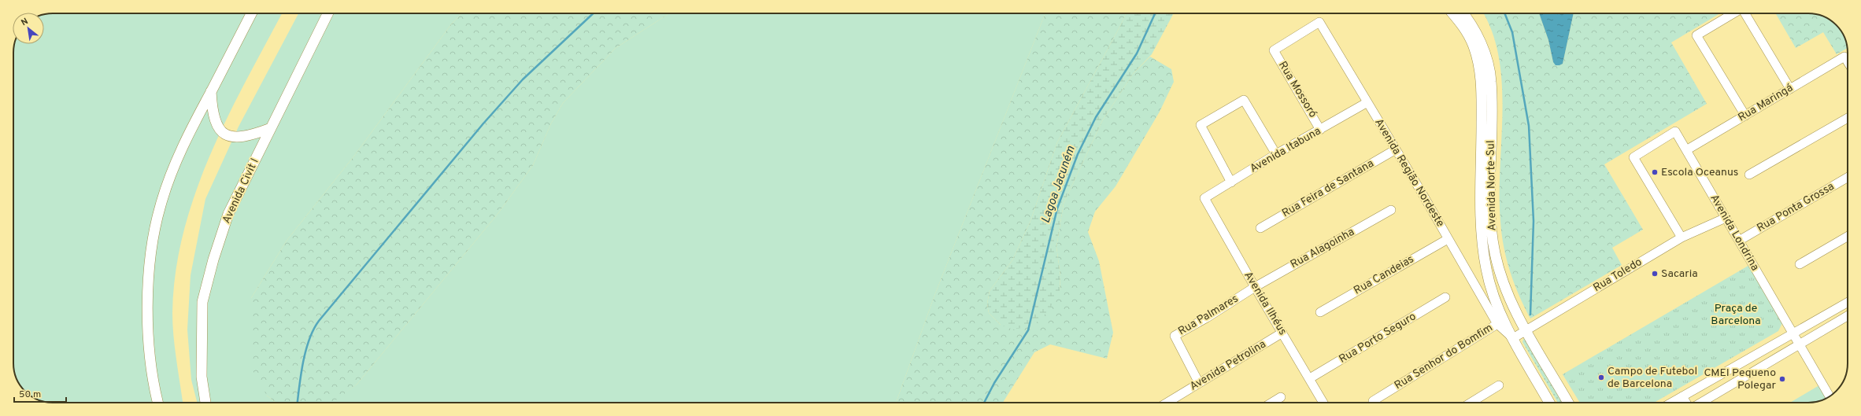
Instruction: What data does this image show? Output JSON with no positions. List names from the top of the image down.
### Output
{
  "streets": {
    "main road": ["Avenida Norte-Sul", "Avenida Civit I"],
    "street": [
      "Rua Mossoró",
      "Rua Maringá",
      "Avenida Itabuna",
      "Avenida Região Nordeste",
      "Rua Feira de Santana",
      "Rua Ponta Grossa",
      "Avenida Londrina",
      "Rua Alagoinha",
      "Rua Candeias",
      "Rua Toledo",
      "Avenida Ilhéus",
      "Rua Palmares",
      "Rua Porto Seguro",
      "Rua Senhor do Bomfim",
      "Avenida Petrolina"
    ]
  },
  "crossings": [
    ["Rua Mossoró", "Avenida Itabuna"],
    ["Rua Mossoró", "Avenida Região Nordeste"],
    ["Rua Maringá", "Avenida Londrina"],
    ["Avenida Itabuna", "Avenida Região Nordeste"],
    ["Avenida Itabuna", "Avenida Ilhéus"],
    ["Avenida Região Nordeste", "Rua Feira de Santana"],
    ["Avenida Região Nordeste", "Rua Candeias"],
    ["Avenida Região Nordeste", "Rua Senhor do Bomfim"],
    ["Avenida Norte-Sul", "Rua Toledo"],
    ["Avenida Norte-Sul", "Rua Senhor do Bomfim"],
    ["Rua Ponta Grossa", "Avenida Londrina"],
    ["Avenida Londrina", "Rua Toledo"],
    ["Rua Alagoinha", "Avenida Ilhéus"],
    ["Rua Alagoinha", "Rua Palmares"],
    ["Rua Toledo", "Rua Senhor do Bomfim"],
    ["Avenida Ilhéus", "Rua Palmares"],
    ["Avenida Ilhéus", "Rua Porto Seguro"],
    ["Avenida Ilhéus", "Avenida Petrolina"],
    ["Rua Palmares", "Avenida Petrolina"]
  ],
  "water": ["Lagoa Jacuném"],
  "parks": ["Praça de Barcelona"],
  "places": [
    "Escola Oceanus",
    "Sacaria",
    "Campo de Futebol de Barcelona",
    "CMEI Pequeno Polegar"
  ],
  "scale_bar": "50 m",
  "north": "top left"
}
